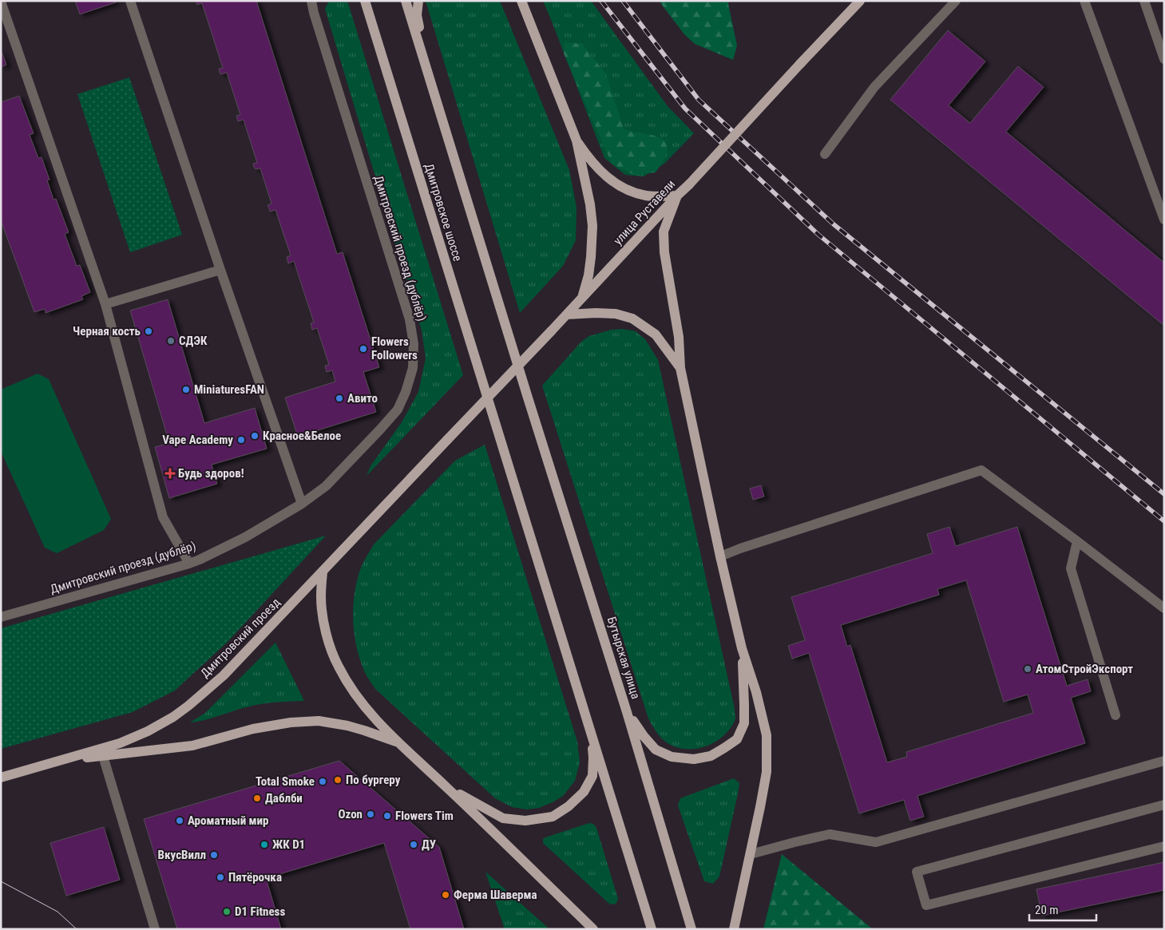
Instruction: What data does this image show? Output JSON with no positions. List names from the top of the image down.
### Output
{
  "streets": {
    "main road": [
      "Дмитровское шоссе",
      "улица Руставели",
      "Дмитровский проезд",
      "Бутырская улица"
    ],
    "street": ["Дмитровский проезд (дублёр)"]
  },
  "crossings": [
    ["улица Руставели", "Дмитровский проезд"]
  ],
  "places": {
    "other": [
      "Черная кость",
      "СДЭК",
      "Flowers Followers",
      "MiniaturesFAN",
      "Авито",
      "Красное&Белое",
      "Vape Academy",
      "АтомСтройЭкспорт",
      "По бургеру",
      "Total Smoke",
      "Даблби",
      "Ozon",
      "Flowers Tim",
      "Ароматный мир",
      "ЖК D1",
      "ДУ",
      "ВкусВилл",
      "Пятёрочка",
      "Ферма Шаверма",
      "D1 Fitness"
    ],
    "health": ["Будь здоров!"]
  },
  "scale_bar": "20 m"
}
